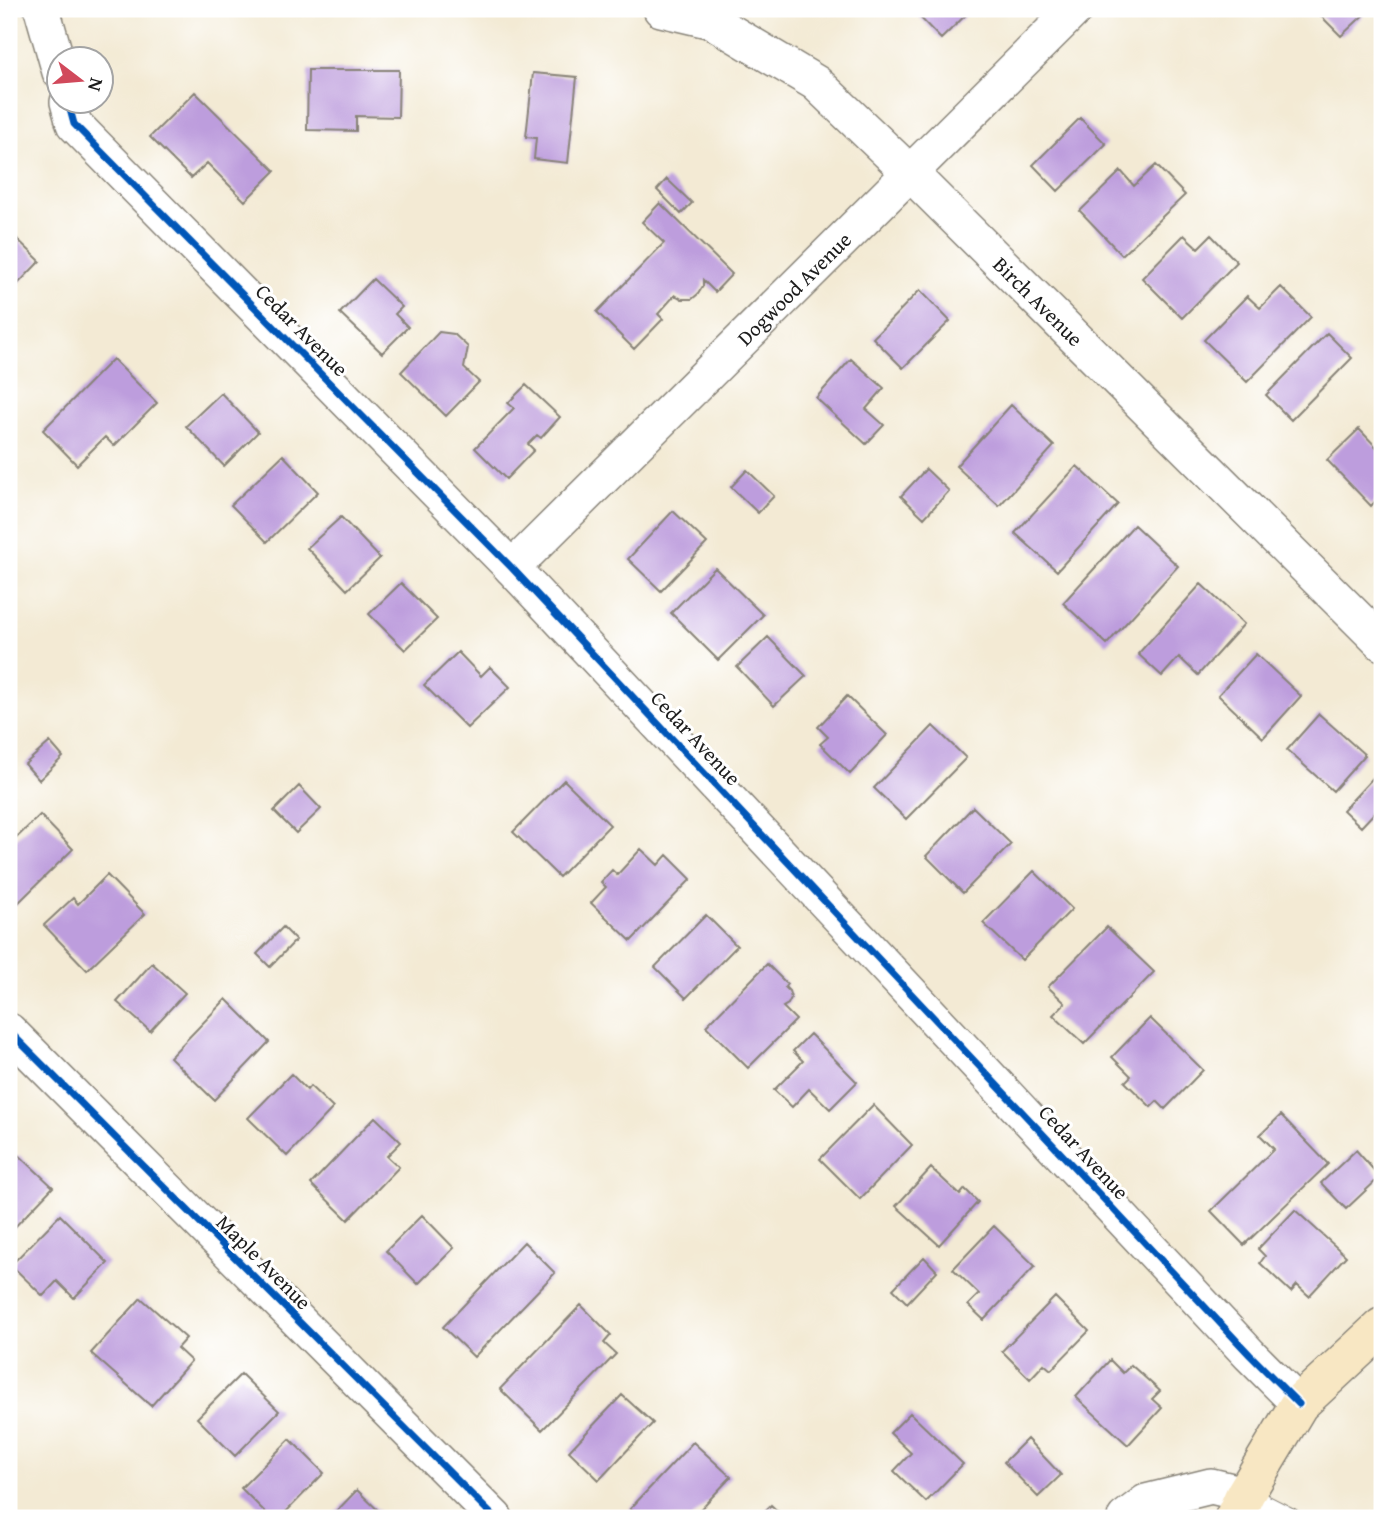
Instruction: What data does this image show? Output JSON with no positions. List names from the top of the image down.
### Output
{
  "streets": {
    "street": [
      "Dogwood Avenue",
      "Birch Avenue",
      "Cedar Avenue",
      "Maple Avenue"
    ]
  },
  "crossings": [
    ["Dogwood Avenue", "Birch Avenue"],
    ["Dogwood Avenue", "Cedar Avenue"]
  ],
  "north": "right"
}
